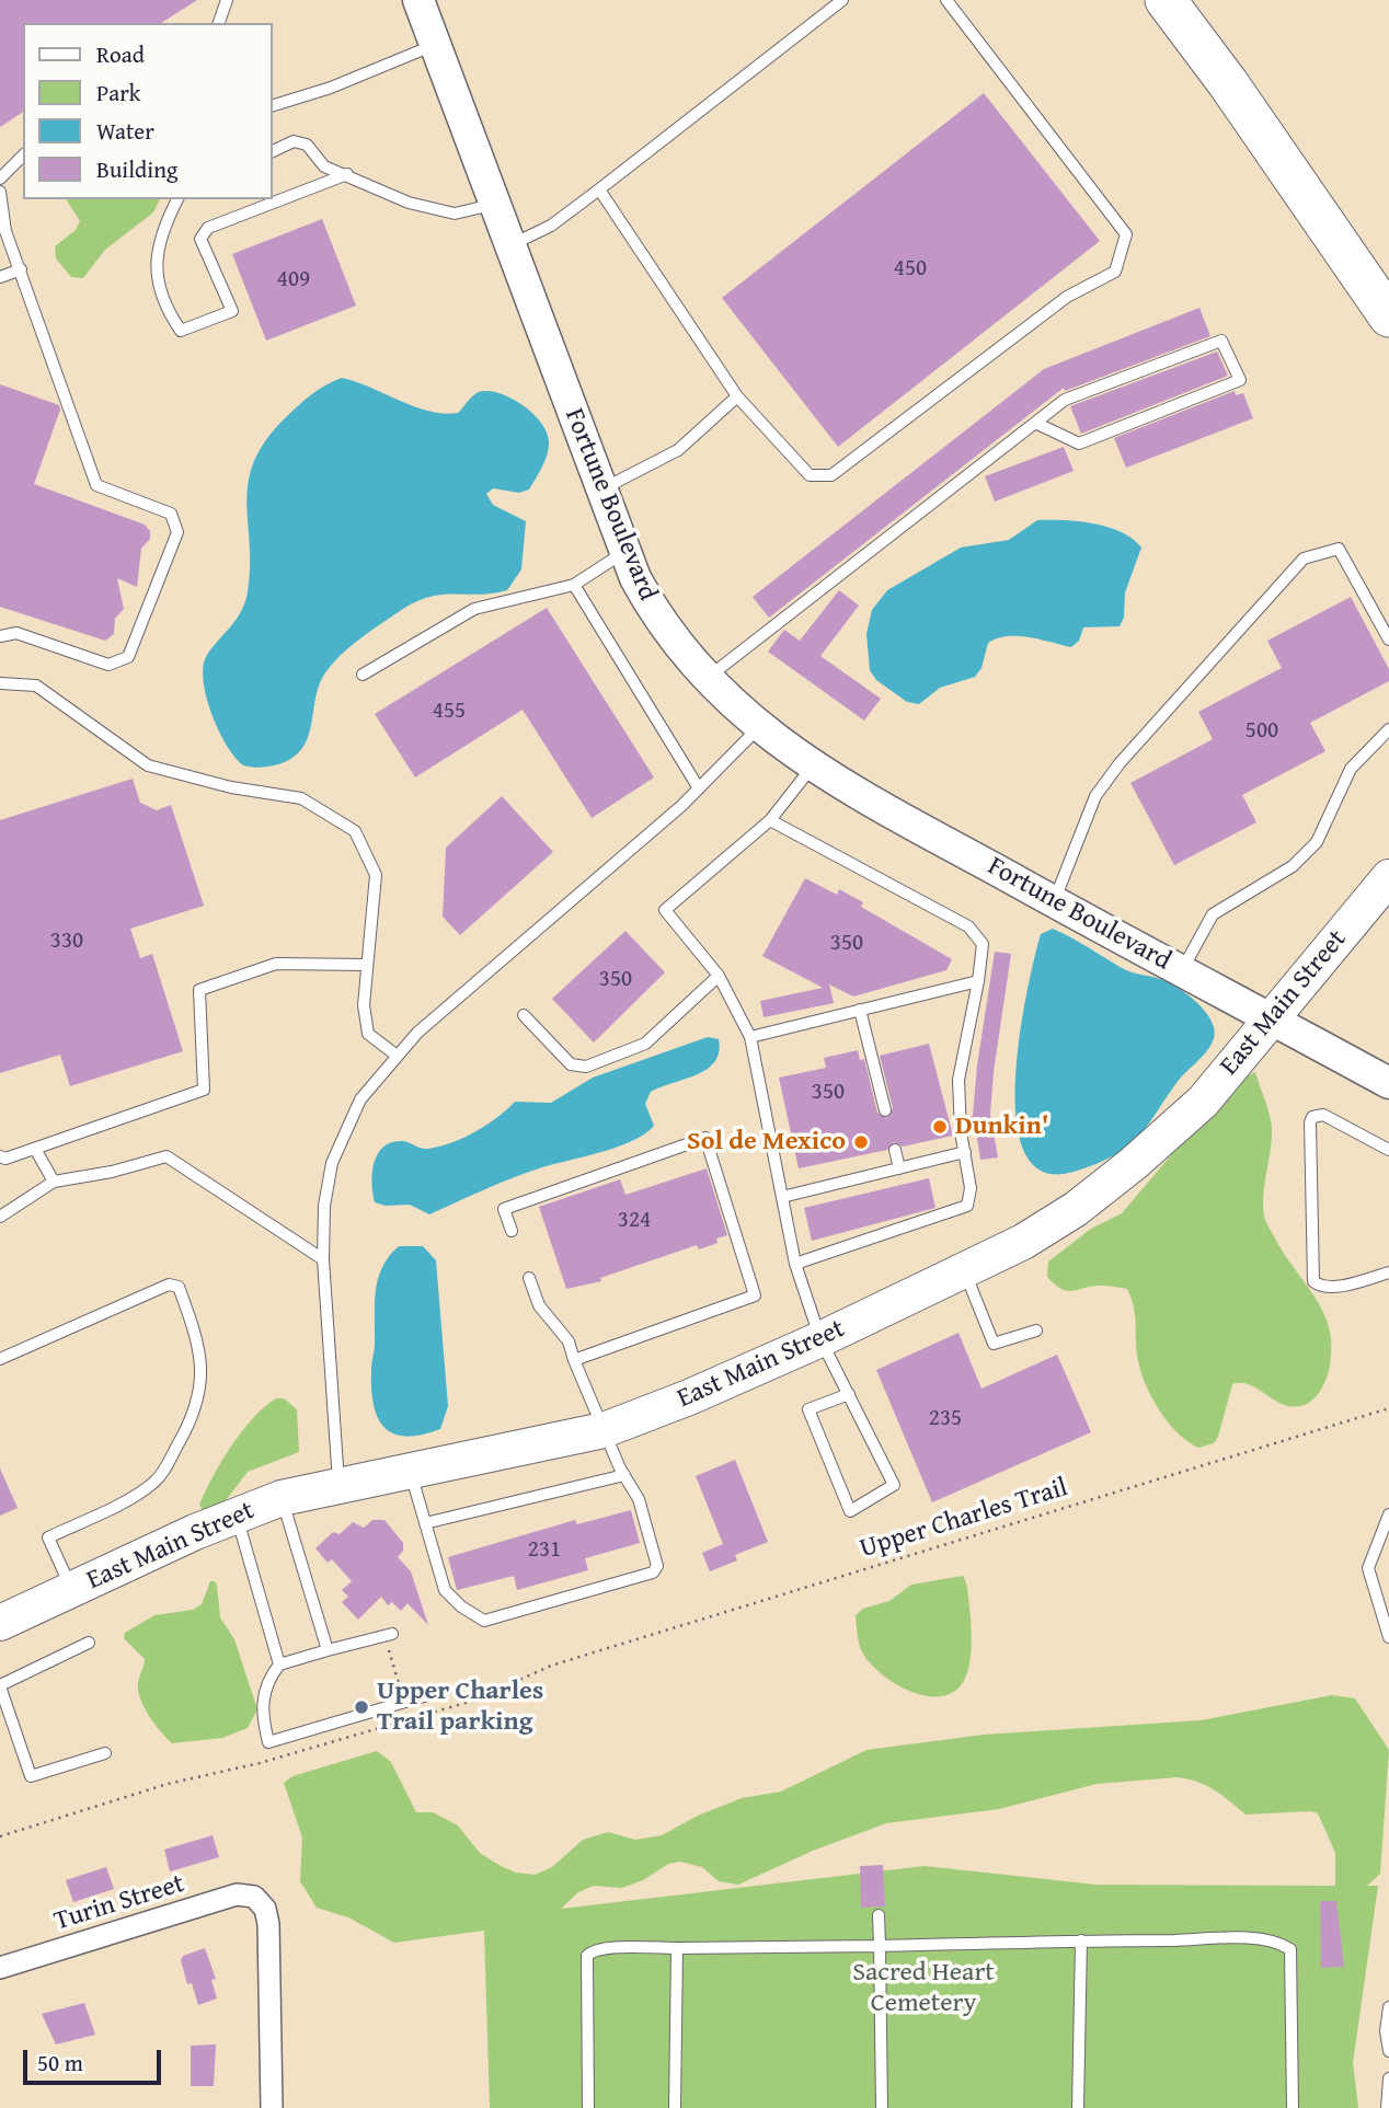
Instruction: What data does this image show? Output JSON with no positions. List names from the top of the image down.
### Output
{
  "streets": {
    "main road": ["Fortune Boulevard", "East Main Street"],
    "street": ["Turin Street"],
    "path": ["Upper Charles Trail"]
  },
  "crossings": [
    ["Fortune Boulevard", "East Main Street"]
  ],
  "parks": ["Sacred Heart Cemetery"],
  "places": ["Dunkin'", "Sol de Mexico", "Upper Charles Trail parking"],
  "house_numbers": [
    "450",
    "409",
    "455",
    "500",
    "330",
    "350",
    "350",
    "350",
    "324",
    "235",
    "231"
  ],
  "legend": [
    "Road",
    "Park",
    "Water",
    "Building"
  ],
  "scale_bar": "50 m"
}
